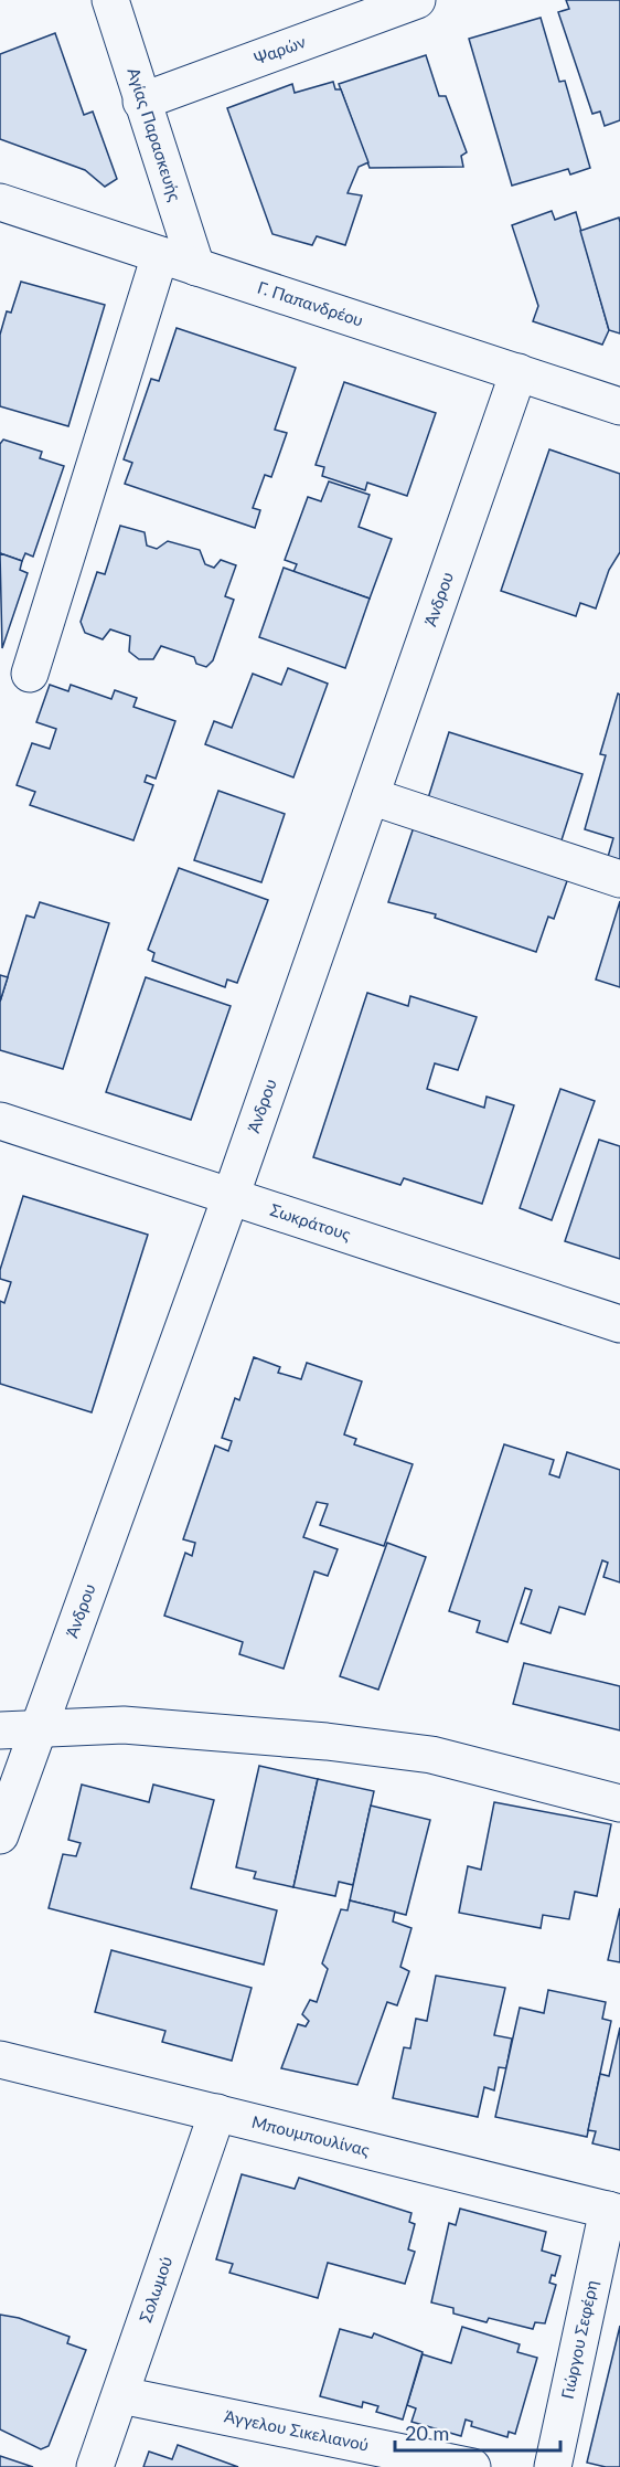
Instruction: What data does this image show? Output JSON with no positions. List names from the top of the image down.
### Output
{
  "streets": {
    "street": [
      "Ψαρών",
      "Αγίας Παρασκευής",
      "Γ. Παπανδρέου",
      "Άνδρου",
      "Σωκράτους",
      "Μπουμπουλίνας",
      "Σολωμού",
      "Γιώργου Σεφέρη",
      "Άγγελου Σικελιανού"
    ]
  },
  "crossings": [
    ["Ψαρών", "Αγίας Παρασκευής"],
    ["Αγίας Παρασκευής", "Γ. Παπανδρέου"],
    ["Γ. Παπανδρέου", "Άνδρου"],
    ["Άνδρου", "Σωκράτους"],
    ["Μπουμπουλίνας", "Σολωμού"],
    ["Μπουμπουλίνας", "Γιώργου Σεφέρη"],
    ["Σολωμού", "Άγγελου Σικελιανού"]
  ],
  "scale_bar": "20 m"
}
